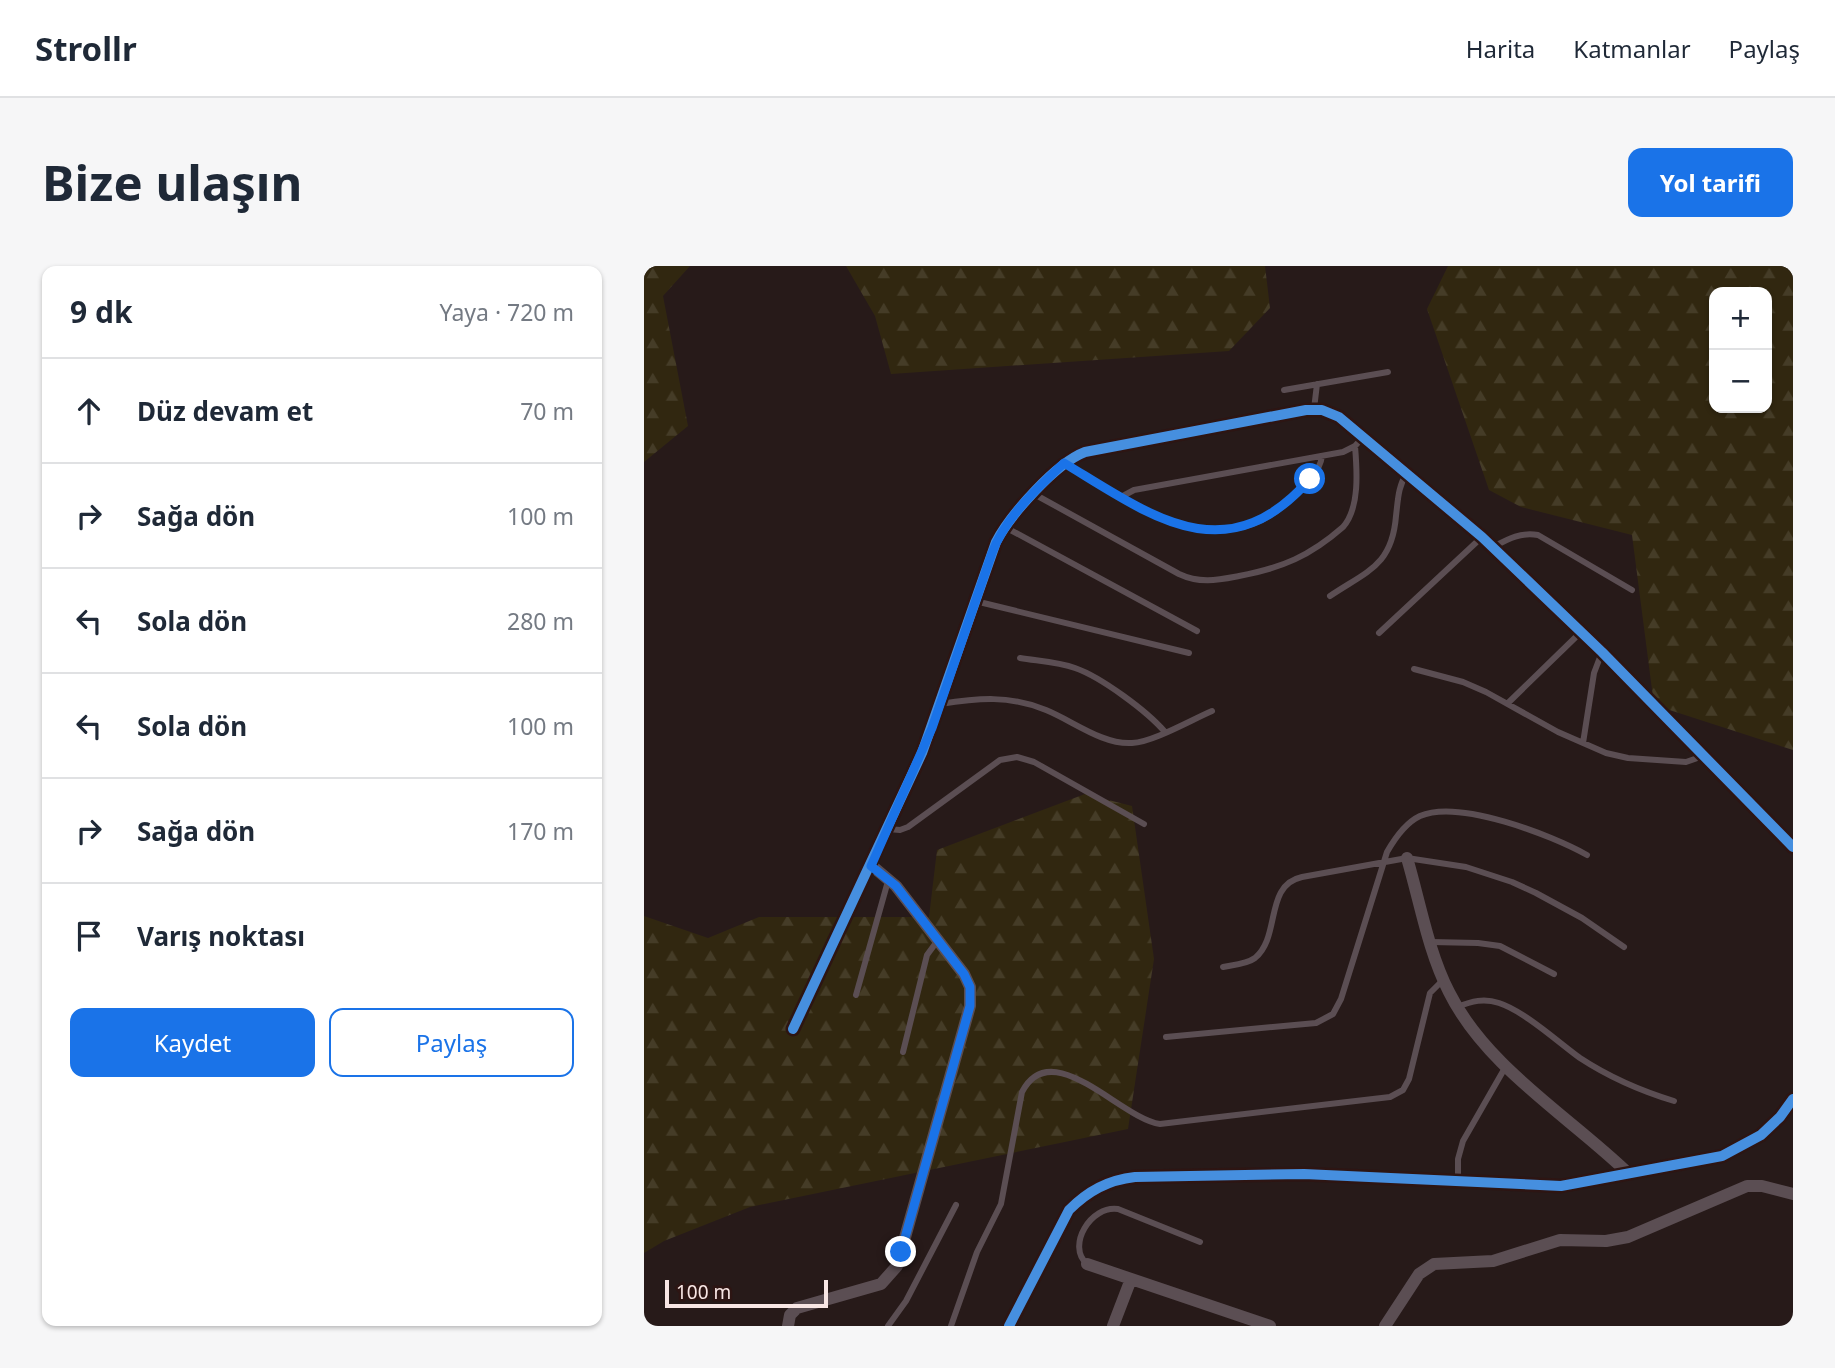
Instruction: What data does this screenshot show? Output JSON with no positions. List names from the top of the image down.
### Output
{
  "scale_bar": "100 m",
  "page": {
    "header": "Strollr",
    "nav": ["Harita", "Katmanlar", "Paylaş"],
    "buttons": [
      "Yol tarifi",
      ["Kaydet", "Paylaş"]
    ],
    "title": "Bize ulaşın",
    "heading": ["9 dk", "Yaya · 720 m"],
    "map_buttons": ["+", "−"],
    "list": [
      ["Düz devam et", "70 m"],
      ["Sağa dön", "100 m"],
      ["Sola dön", "280 m"],
      ["Sola dön", "100 m"],
      ["Sağa dön", "170 m"],
      "Varış noktası"
    ],
    "scale": "100 m"
  }
}
